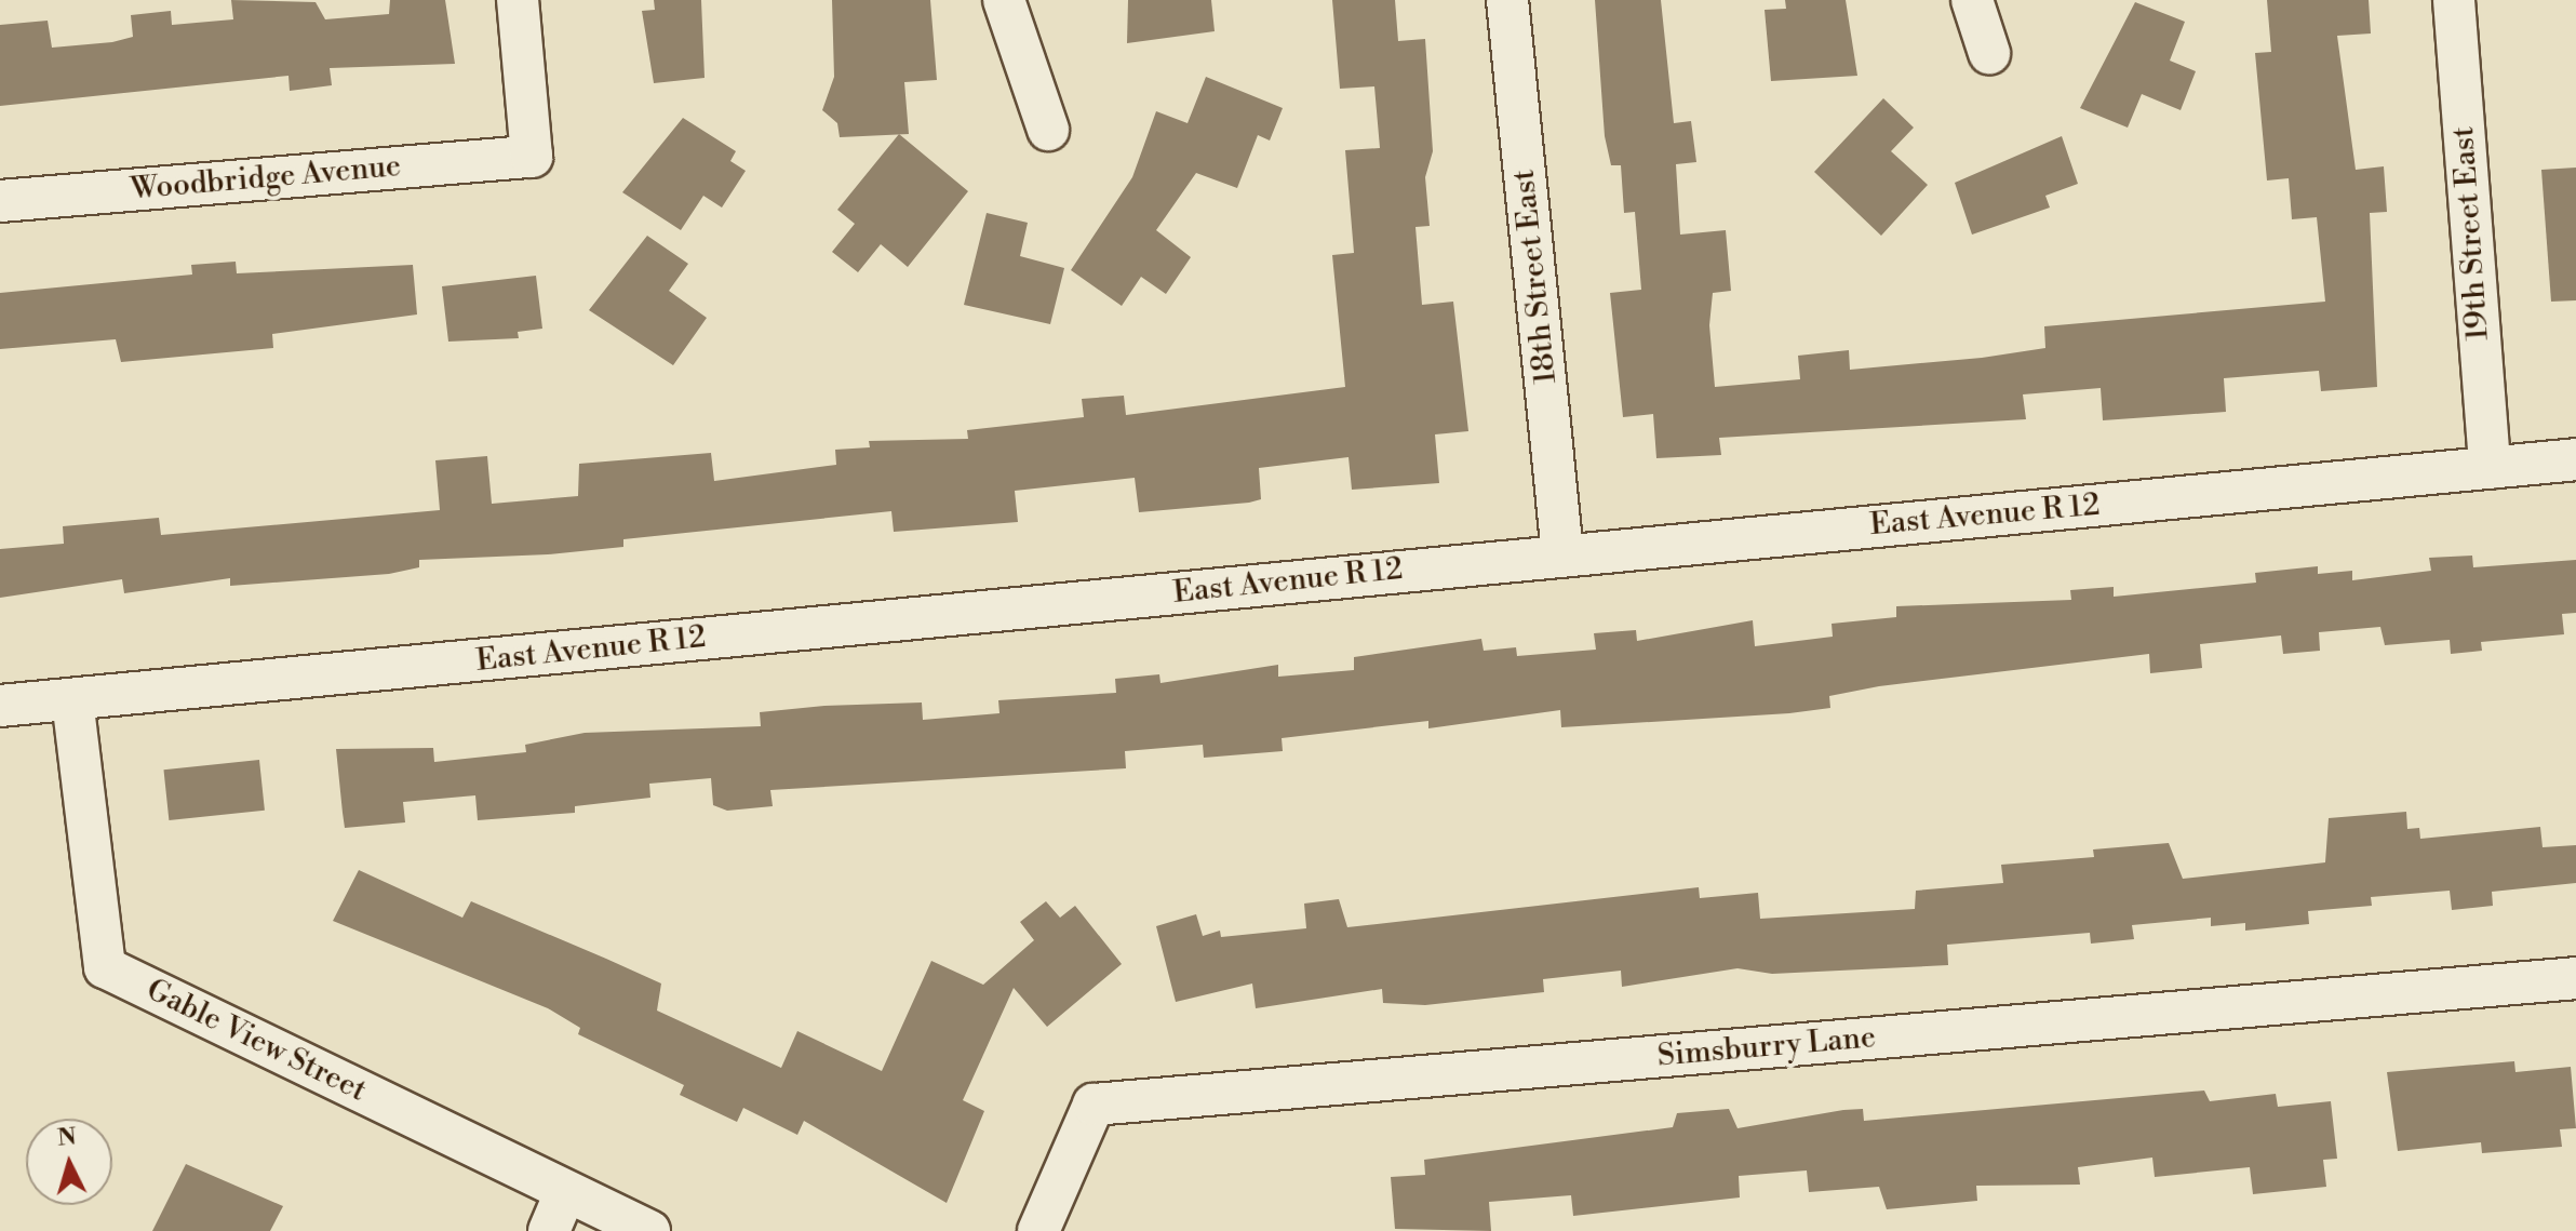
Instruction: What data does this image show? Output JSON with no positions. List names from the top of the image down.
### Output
{
  "streets": {
    "street": [
      "Woodbridge Avenue",
      "19th Street East",
      "18th Street East",
      "East Avenue R 12",
      "Gable View Street",
      "Simsburry Lane"
    ]
  },
  "crossings": [
    ["19th Street East", "East Avenue R 12"],
    ["18th Street East", "East Avenue R 12"],
    ["East Avenue R 12", "Gable View Street"]
  ],
  "north": "top"
}
